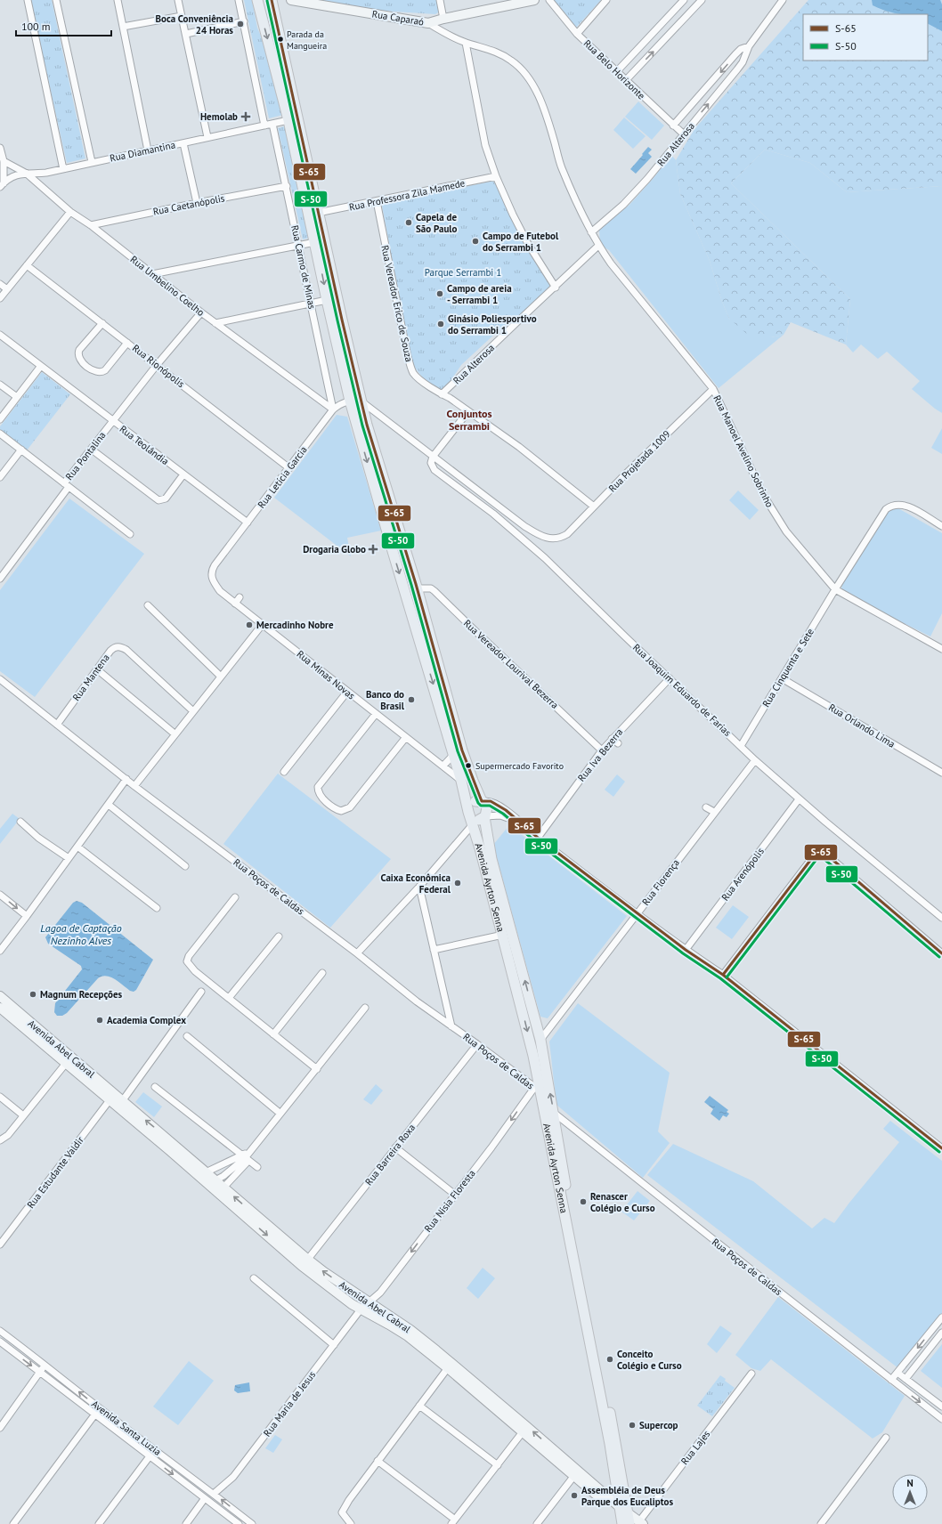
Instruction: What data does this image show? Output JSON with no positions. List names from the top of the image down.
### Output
{
  "streets": {
    "main road": ["Rua Caparaó", "Avenida Ayrton Senna", "Avenida Abel Cabral"],
    "street": [
      "Rua Belo Horizonte",
      "Rua Alterosa",
      "Rua Diamantina",
      "Rua Professora Zila Mamede",
      "Rua Caetanópolis",
      "Rua Carmo de Minas",
      "Rua Umbelino Coelho",
      "Rua Vereador Erico de Souza",
      "Rua Rionópolis",
      "Rua Teolândia",
      "Rua Manoel Avelino Sobrinho",
      "Rua Pontalina",
      "Rua Projetada 1009",
      "Rua Letícia Garcia",
      "Rua Vereador Lourival Bezerra",
      "Rua Cinquenta e Sete",
      "Rua Minas Novas",
      "Rua Mantena",
      "Rua Joaquim Eduardo de Farias",
      "Rua Orlando Lima",
      "Rua Iva Bezerra",
      "Rua Arenópolis",
      "Rua Florença",
      "Rua Poços de Caldas",
      "Rua Barreira Roxa",
      "Rua Estudante Valdir",
      "Rua Nisia Floresta",
      "Rua Maria de Jesus",
      "Avenida Santa Luzia",
      "Rua Lajes"
    ]
  },
  "crossings": [
    ["Rua Caparaó", "Rua Manoel Avelino Sobrinho"],
    ["Rua Belo Horizonte", "Rua Alterosa"],
    ["Rua Alterosa", "Rua Vereador Erico de Souza"],
    ["Rua Alterosa", "Rua Manoel Avelino Sobrinho"],
    ["Rua Diamantina", "Rua Carmo de Minas"],
    ["Rua Diamantina", "Rua Umbelino Coelho"],
    ["Rua Diamantina", "Avenida Ayrton Senna"],
    ["Rua Professora Zila Mamede", "Rua Vereador Erico de Souza"],
    ["Rua Professora Zila Mamede", "Avenida Ayrton Senna"],
    ["Rua Caetanópolis", "Rua Carmo de Minas"],
    ["Rua Caetanópolis", "Rua Umbelino Coelho"],
    ["Rua Carmo de Minas", "Rua Umbelino Coelho"],
    ["Rua Carmo de Minas", "Rua Letícia Garcia"],
    ["Rua Umbelino Coelho", "Rua Pontalina"],
    ["Rua Umbelino Coelho", "Rua Letícia Garcia"],
    ["Rua Vereador Erico de Souza", "Rua Projetada 1009"],
    ["Rua Rionópolis", "Rua Pontalina"],
    ["Rua Rionópolis", "Rua Letícia Garcia"],
    ["Rua Teolândia", "Rua Pontalina"],
    ["Rua Teolândia", "Rua Letícia Garcia"],
    ["Rua Manoel Avelino Sobrinho", "Rua Projetada 1009"],
    ["Rua Manoel Avelino Sobrinho", "Rua Cinquenta e Sete"],
    ["Rua Projetada 1009", "Rua Joaquim Eduardo de Farias"],
    ["Rua Letícia Garcia", "Rua Minas Novas"],
    ["Rua Letícia Garcia", "Avenida Ayrton Senna"],
    ["Rua Vereador Lourival Bezerra", "Rua Iva Bezerra"],
    ["Rua Vereador Lourival Bezerra", "Avenida Ayrton Senna"],
    ["Rua Cinquenta e Sete", "Rua Joaquim Eduardo de Farias"],
    ["Rua Cinquenta e Sete", "Rua Orlando Lima"],
    ["Rua Minas Novas", "Avenida Ayrton Senna"],
    ["Rua Mantena", "Rua Poços de Caldas"],
    ["Rua Joaquim Eduardo de Farias", "Rua Iva Bezerra"],
    ["Rua Joaquim Eduardo de Farias", "Rua Arenópolis"],
    ["Rua Joaquim Eduardo de Farias", "Rua Florença"],
    ["Rua Florença", "Avenida Ayrton Senna"],
    ["Rua Poços de Caldas", "Avenida Ayrton Senna"],
    ["Rua Poços de Caldas", "Rua Barreira Roxa"],
    ["Rua Poços de Caldas", "Rua Nisia Floresta"],
    ["Avenida Ayrton Senna", "Avenida Abel Cabral"],
    ["Avenida Ayrton Senna", "Rua Nisia Floresta"],
    ["Avenida Ayrton Senna", "Rua Lajes"],
    ["Avenida Abel Cabral", "Rua Barreira Roxa"],
    ["Avenida Abel Cabral", "Rua Estudante Valdir"],
    ["Avenida Abel Cabral", "Rua Nisia Floresta"],
    ["Avenida Abel Cabral", "Rua Maria de Jesus"],
    ["Avenida Abel Cabral", "Rua Lajes"],
    ["Rua Nisia Floresta", "Rua Maria de Jesus"],
    ["Rua Maria de Jesus", "Avenida Santa Luzia"]
  ],
  "one_way": ["Rua Nisia Floresta"],
  "districts": ["Conjuntos Serrambi"],
  "water": ["Lagoa de Captação Nezinho Alves"],
  "parks": ["Parque Serrambi 1"],
  "places": {
    "other": [
      "Boca Conveniência 24 Horas",
      "Parada da Mangueira",
      "Capela de São Paulo",
      "Campo de Futebol do Serrambi 1",
      "Campo de areia - Serrambi 1",
      "Ginásio Poliesportivo do Serrambi 1",
      "Mercadinho Nobre",
      "Banco do Brasil",
      "Supermercado Favorito",
      "Caixa Econômica Federal",
      "Magnum Recepções",
      "Academia Complex",
      "Renascer Colégio e Curso",
      "Conceito Colégio e Curso",
      "Supercop",
      "Assembléia de Deus Parque dos Eucaliptos"
    ],
    "health": ["Hemolab", "Drogaria Globo"]
  },
  "lines": ["transit line S-65", "transit line S-50"],
  "legend": ["S-65", "S-50"],
  "scale_bar": "100 m",
  "north": "top"
}
